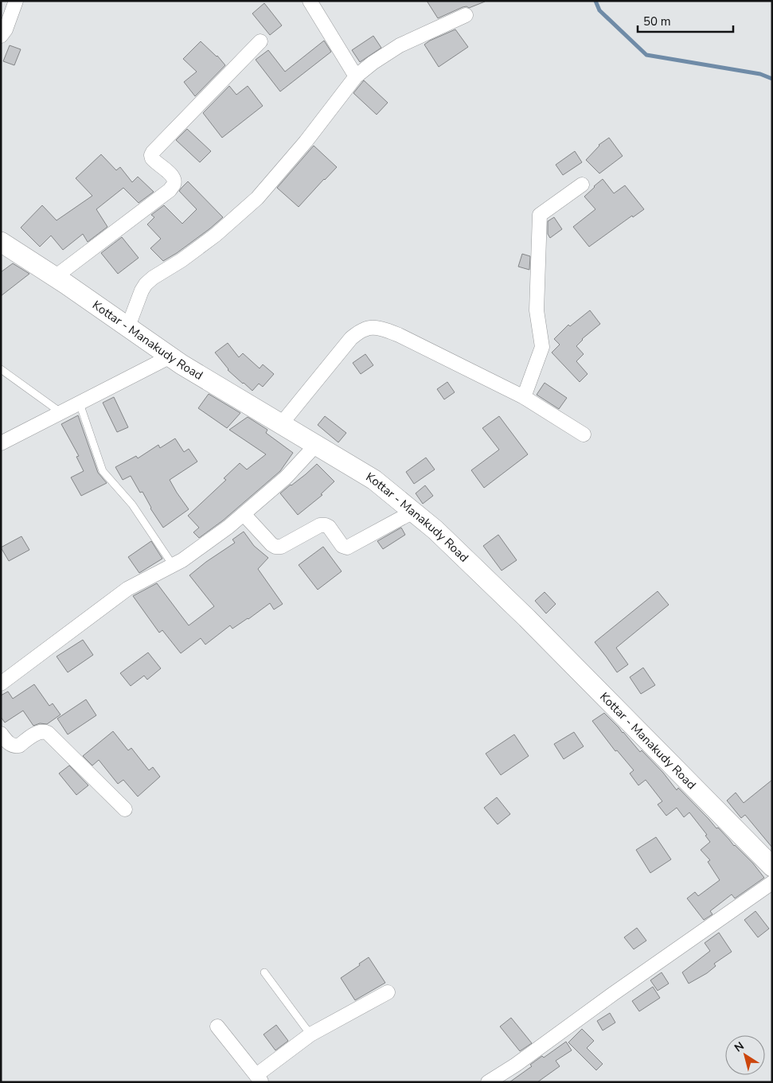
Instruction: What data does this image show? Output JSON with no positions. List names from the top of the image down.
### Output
{
  "streets": {
    "main road": ["Kottar - Manakudy Road"]
  },
  "scale_bar": "50 m",
  "north": "top left"
}
